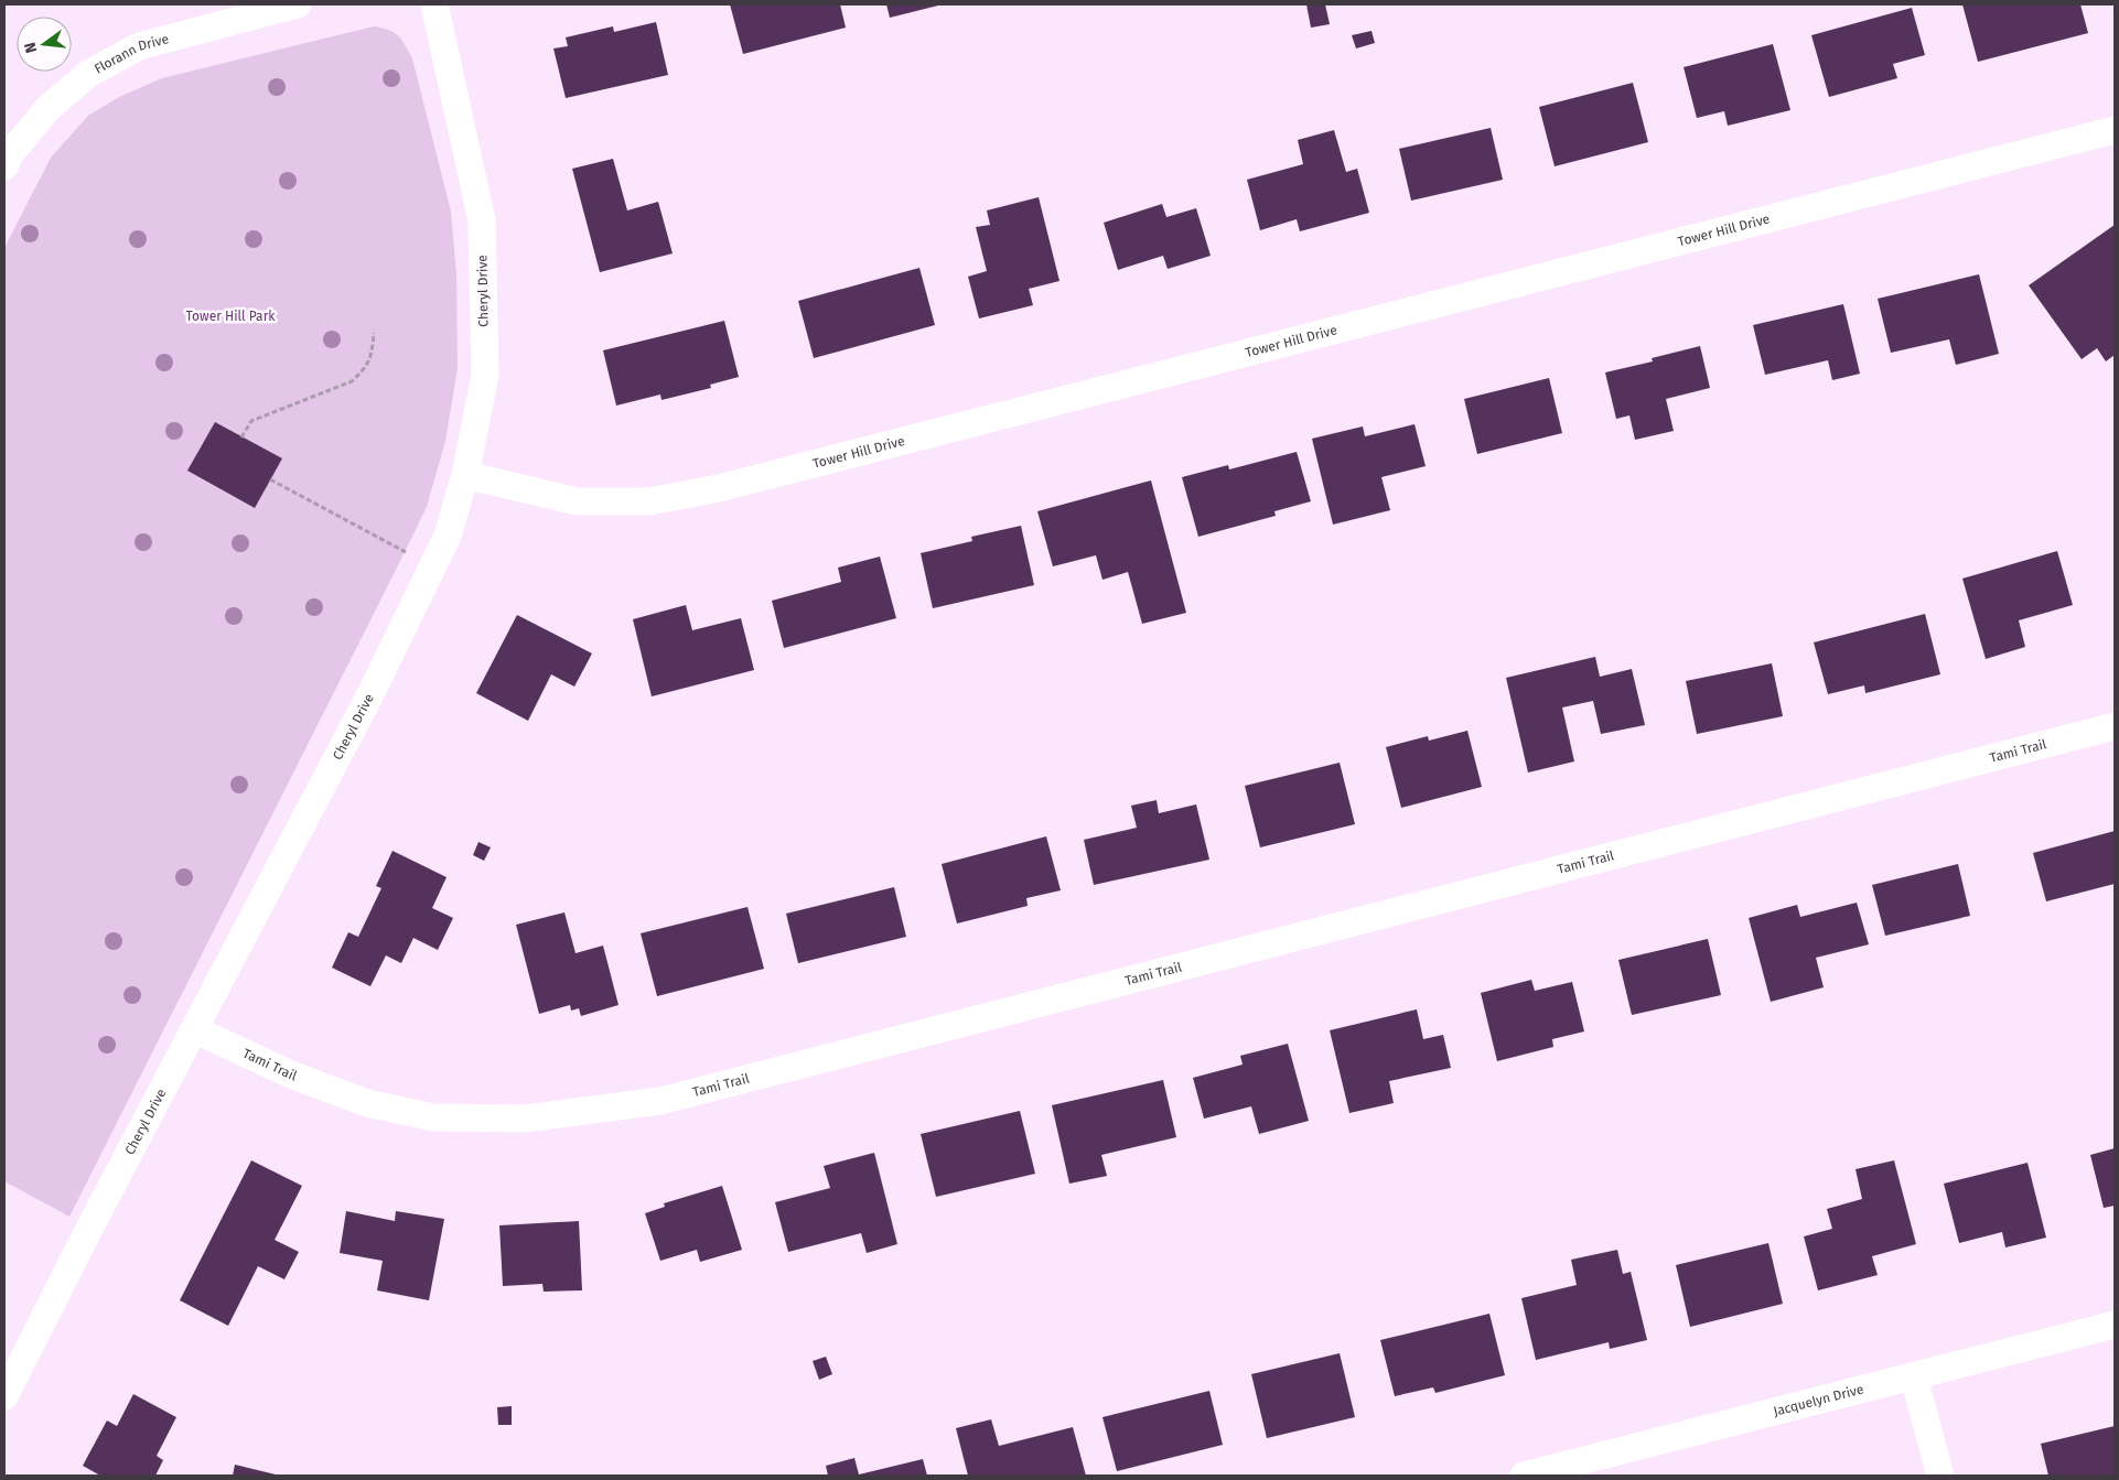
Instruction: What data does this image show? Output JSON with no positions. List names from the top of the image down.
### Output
{
  "streets": {
    "street": [
      "Florann Drive",
      "Tower Hill Drive",
      "Cheryl Drive",
      "Tami Trail",
      "Jacquelyn Drive"
    ]
  },
  "crossings": [
    ["Tower Hill Drive", "Cheryl Drive"],
    ["Cheryl Drive", "Tami Trail"]
  ],
  "parks": ["Tower Hill Park"],
  "north": "left"
}
